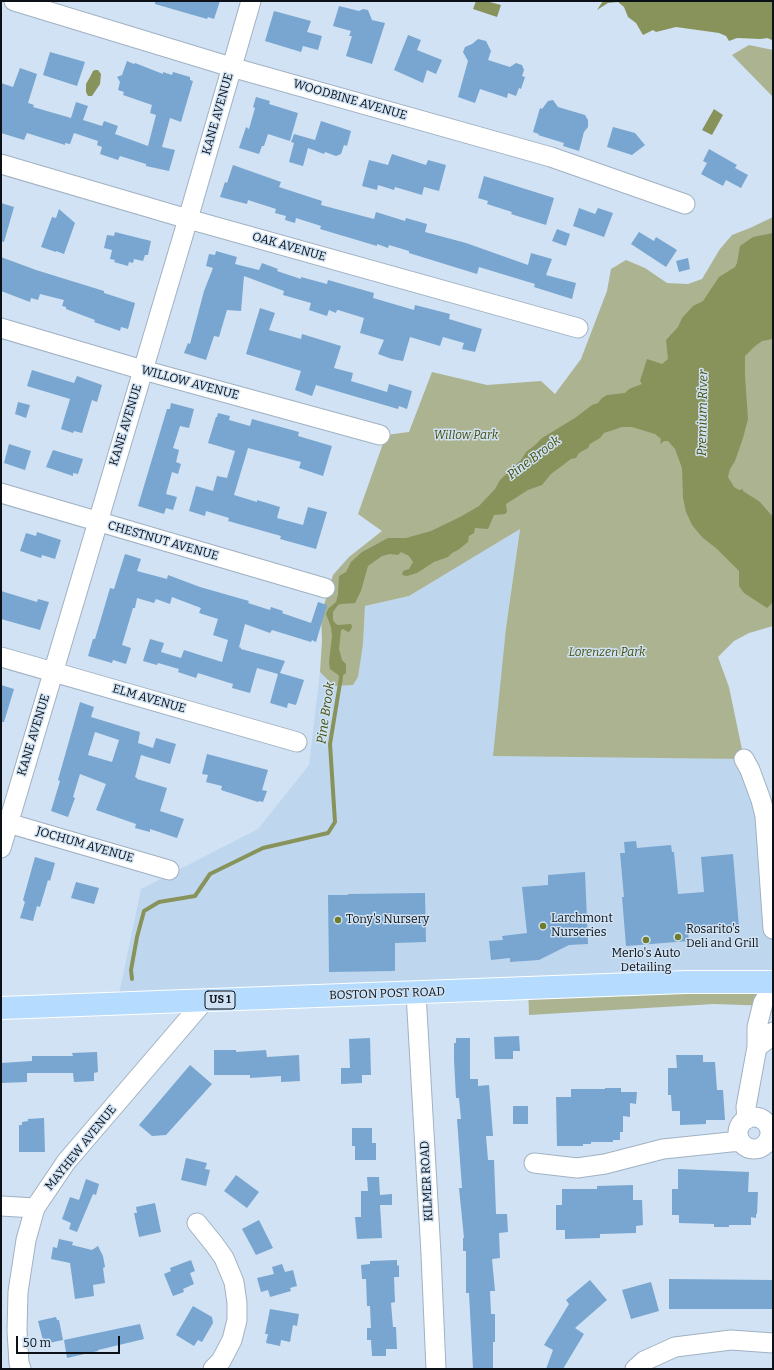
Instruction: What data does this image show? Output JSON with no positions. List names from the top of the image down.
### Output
{
  "streets": {
    "main road": ["BOSTON POST ROAD", "US 1"],
    "street": [
      "WOODBINE AVENUE",
      "KANE AVENUE",
      "OAK AVENUE",
      "WILLOW AVENUE",
      "CHESTNUT AVENUE",
      "ELM AVENUE",
      "JOCHUM AVENUE",
      "MAYHEW AVENUE",
      "KILMER ROAD"
    ]
  },
  "crossings": [
    ["WOODBINE AVENUE", "KANE AVENUE"],
    ["KANE AVENUE", "OAK AVENUE"],
    ["KANE AVENUE", "WILLOW AVENUE"],
    ["KANE AVENUE", "CHESTNUT AVENUE"],
    ["KANE AVENUE", "ELM AVENUE"],
    ["KANE AVENUE", "JOCHUM AVENUE"],
    ["BOSTON POST ROAD", "MAYHEW AVENUE"],
    ["BOSTON POST ROAD", "KILMER ROAD"]
  ],
  "water": ["Premium River", "Pine Brook"],
  "parks": ["Willow Park", "Lorenzen Park"],
  "places": [
    "Tony's Nursery",
    "Larchmont Nurseries",
    "Rosarito's Deli and Grill",
    "Merlo's Auto Detailing"
  ],
  "scale_bar": "50 m"
}
